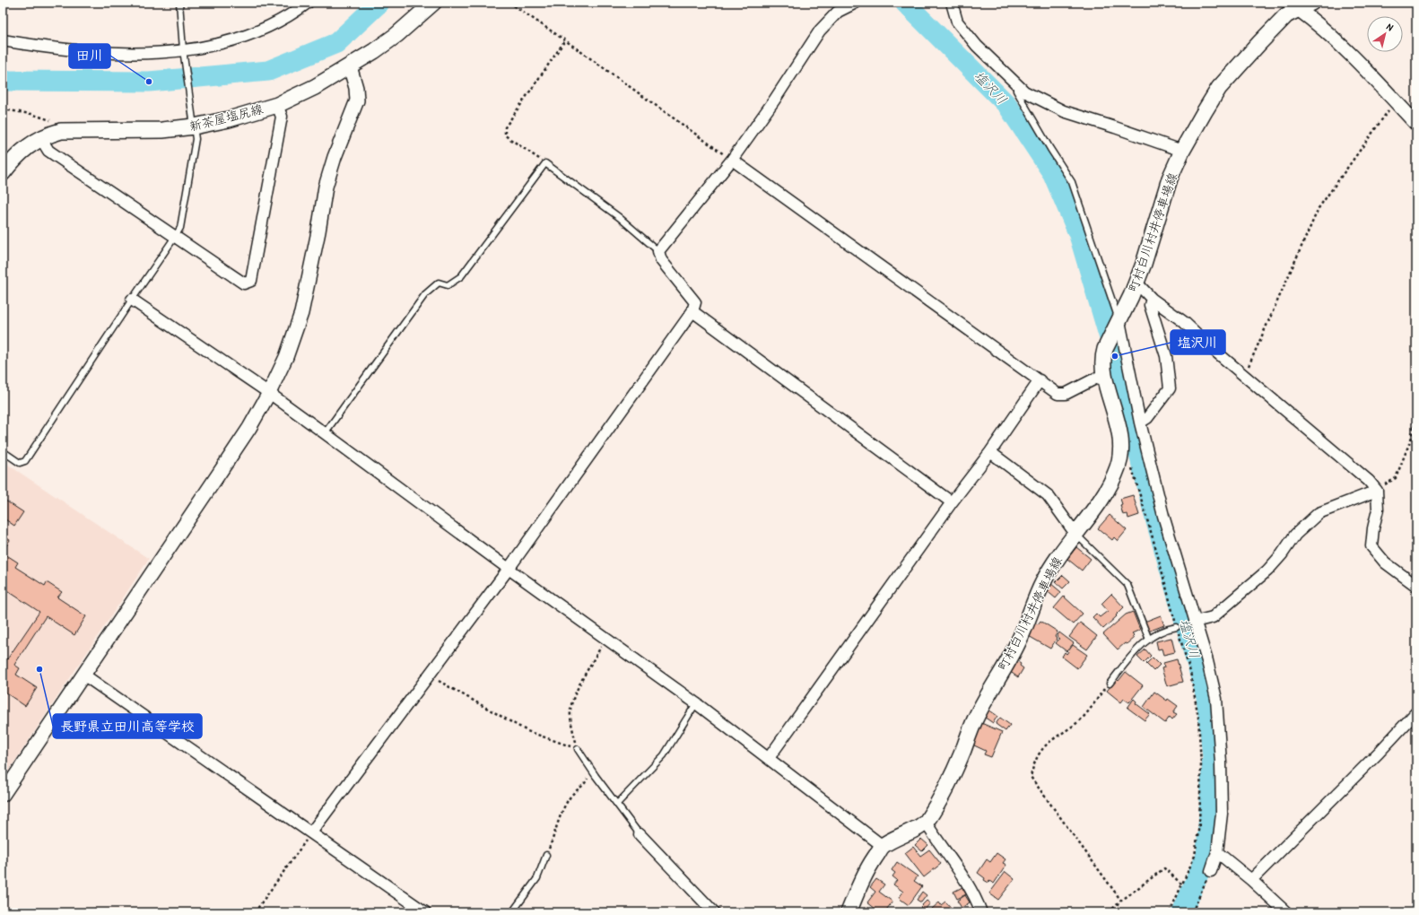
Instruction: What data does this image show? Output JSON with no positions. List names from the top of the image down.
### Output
{
  "streets": {
    "main road": ["新茶屋塩尻線", "町村白川村井停車場線"]
  },
  "water": ["塩沢川"],
  "places": ["田川", "塩沢川", "長野県立田川高等学校"],
  "north": "top right"
}
